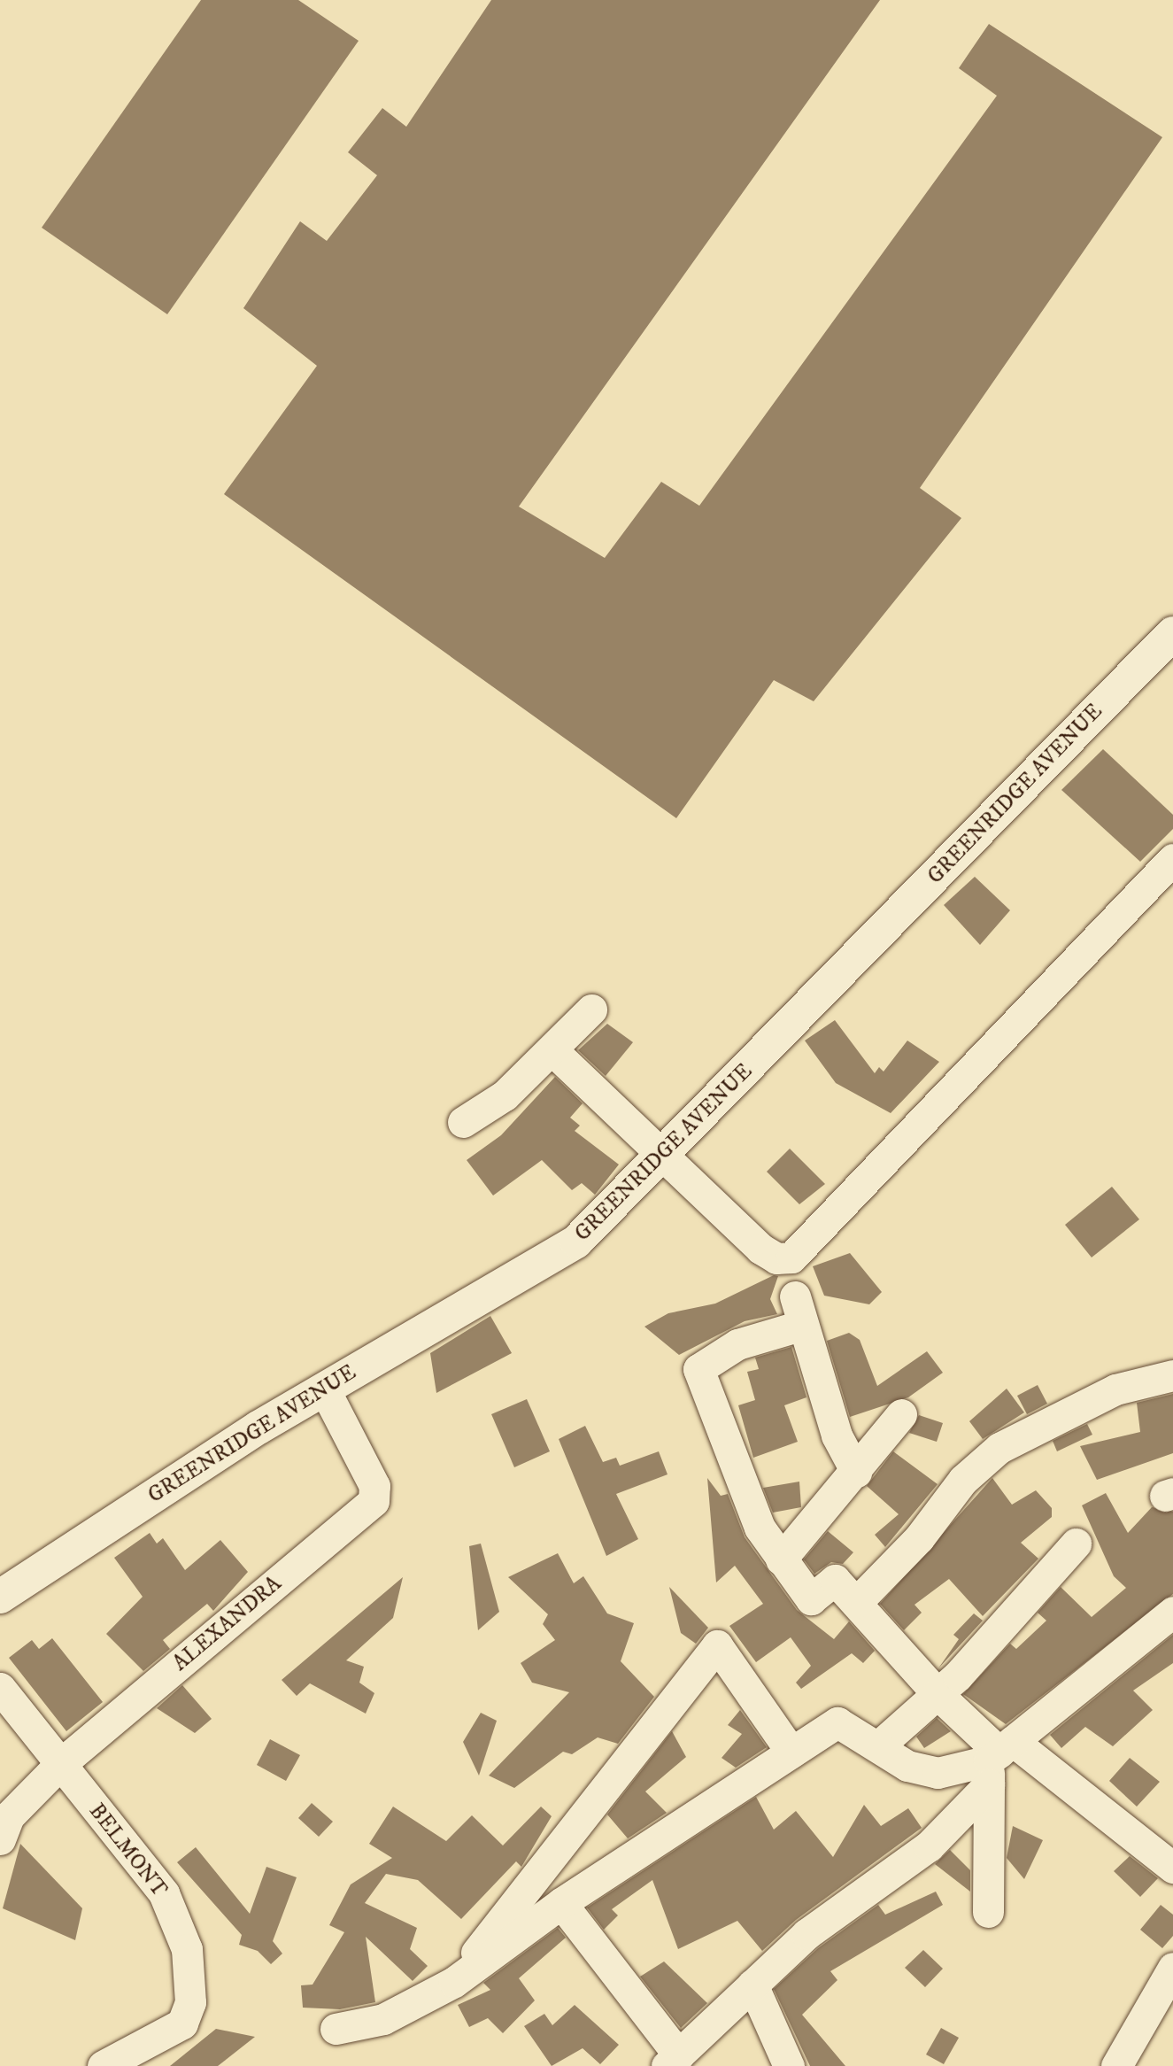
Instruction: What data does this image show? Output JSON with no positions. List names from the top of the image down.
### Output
{
  "streets": {
    "street": ["GREENRIDGE AVENUE", "ALEXANDRA", "BELMONT"]
  },
  "crossings": [
    ["GREENRIDGE AVENUE", "ALEXANDRA"],
    ["ALEXANDRA", "BELMONT"]
  ]
}
